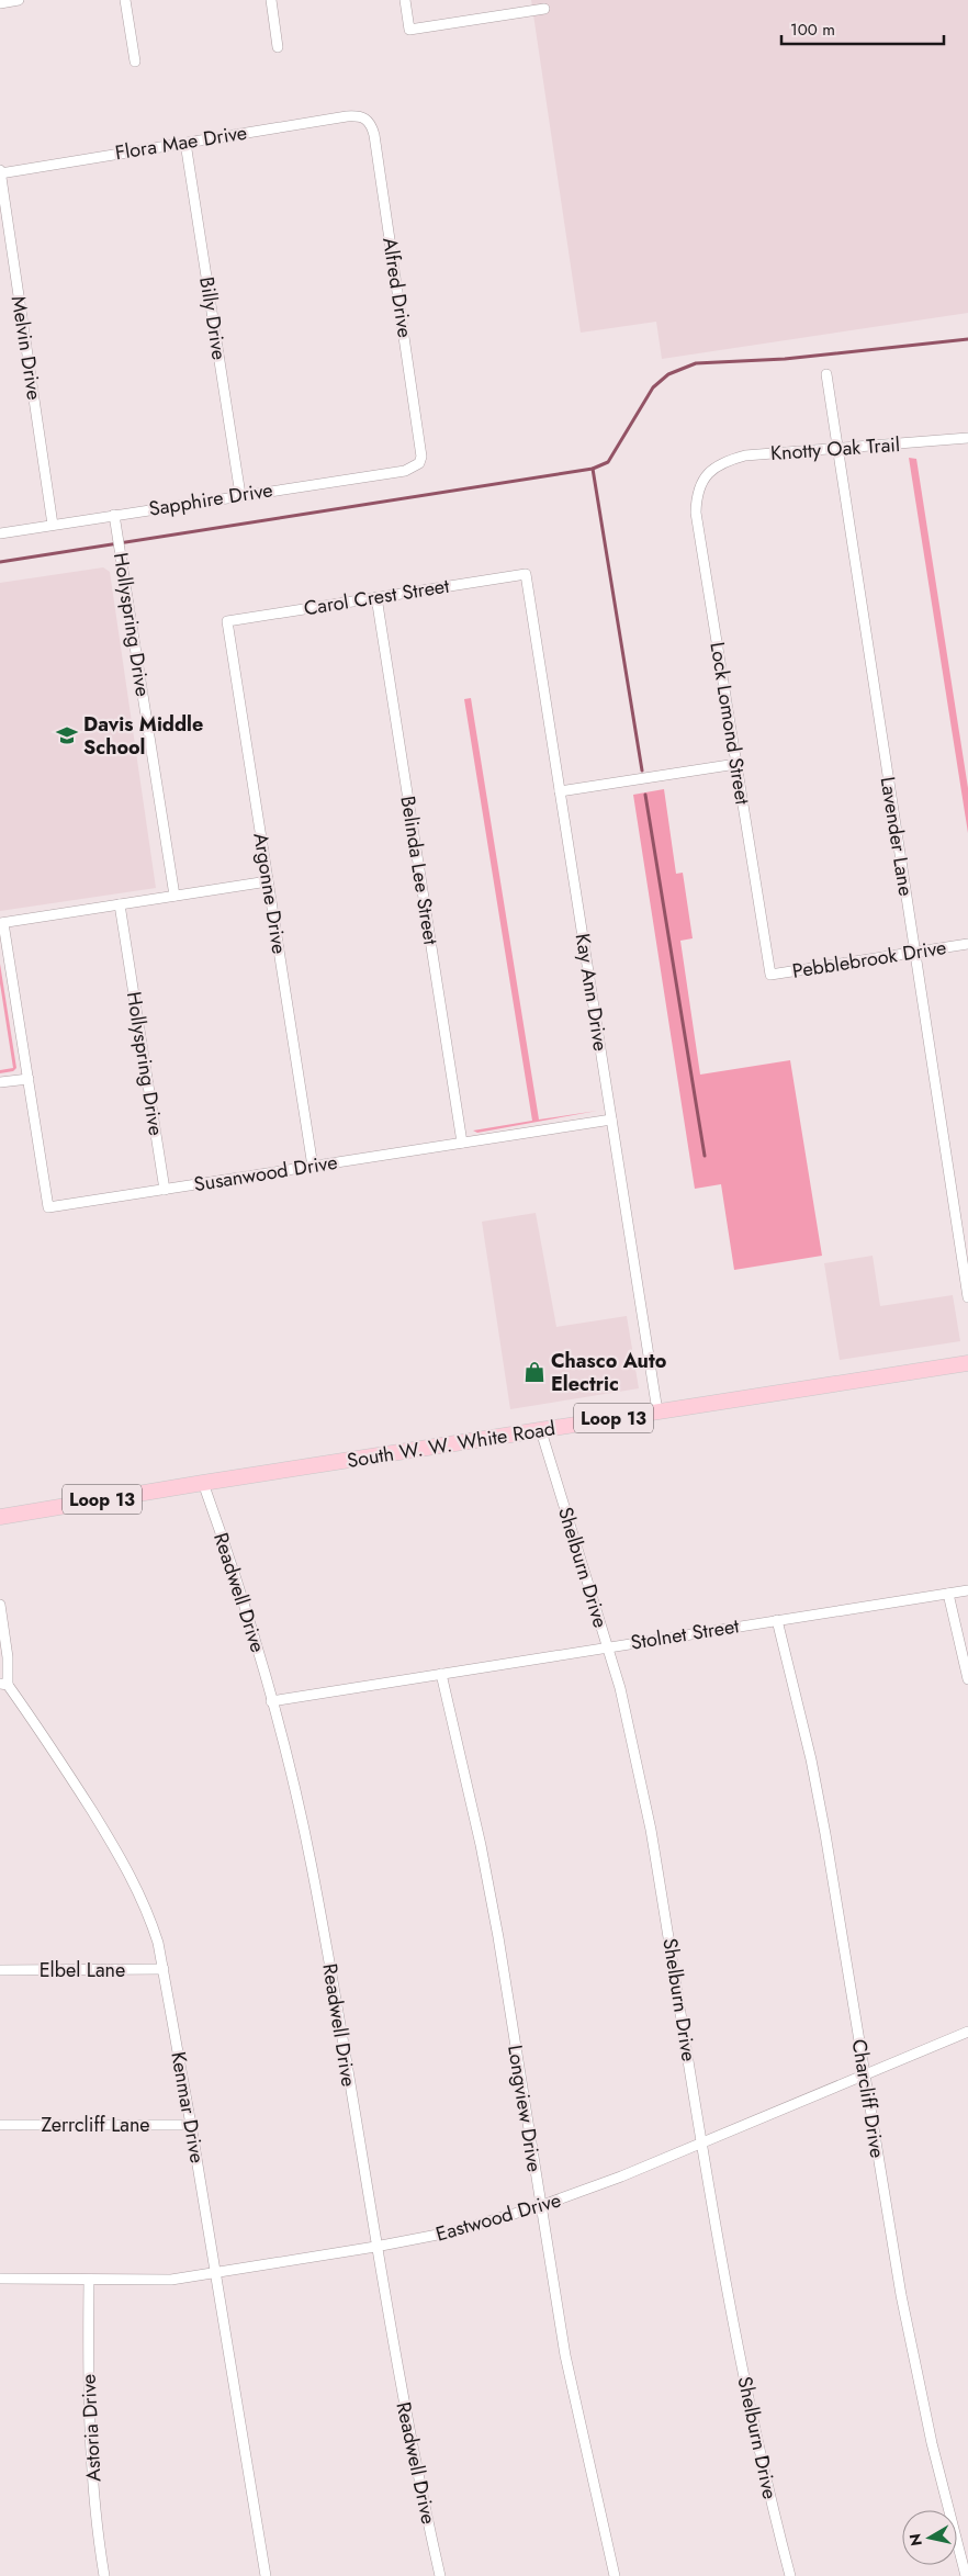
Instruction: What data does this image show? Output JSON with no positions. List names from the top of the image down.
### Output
{
  "streets": {
    "main road": ["Loop 13", "South W. W. White Road"],
    "street": [
      "Flora Mae Drive",
      "Alfred Drive",
      "Billy Drive",
      "Melvin Drive",
      "Knotty Oak Trail",
      "Sapphire Drive",
      "Carol Crest Street",
      "Hollyspring Drive",
      "Lock Lomond Street",
      "Lavender Lane",
      "Belinda Lee Street",
      "Argonne Drive",
      "Pebblebrook Drive",
      "Kay Ann Drive",
      "Susanwood Drive",
      "Shelburn Drive",
      "Readwell Drive",
      "Stolnet Street",
      "Elbel Lane",
      "Charcliff Drive",
      "Kenmar Drive",
      "Longview Drive",
      "Zerrcliff Lane",
      "Eastwood Drive",
      "Astoria Drive"
    ]
  },
  "crossings": [
    ["Flora Mae Drive", "Alfred Drive"],
    ["Flora Mae Drive", "Billy Drive"],
    ["Flora Mae Drive", "Melvin Drive"],
    ["Alfred Drive", "Sapphire Drive"],
    ["Billy Drive", "Sapphire Drive"],
    ["Melvin Drive", "Sapphire Drive"],
    ["Knotty Oak Trail", "Lock Lomond Street"],
    ["Knotty Oak Trail", "Lavender Lane"],
    ["Sapphire Drive", "Hollyspring Drive"],
    ["Carol Crest Street", "Belinda Lee Street"],
    ["Carol Crest Street", "Argonne Drive"],
    ["Carol Crest Street", "Kay Ann Drive"],
    ["Hollyspring Drive", "Susanwood Drive"],
    ["Lock Lomond Street", "Pebblebrook Drive"],
    ["Lavender Lane", "Pebblebrook Drive"],
    ["Belinda Lee Street", "Susanwood Drive"],
    ["Argonne Drive", "Susanwood Drive"],
    ["Kay Ann Drive", "Susanwood Drive"],
    ["Kay Ann Drive", "South W. W. White Road"],
    ["South W. W. White Road", "Shelburn Drive"],
    ["South W. W. White Road", "Readwell Drive"],
    ["Shelburn Drive", "Stolnet Street"],
    ["Shelburn Drive", "Eastwood Drive"],
    ["Readwell Drive", "Stolnet Street"],
    ["Readwell Drive", "Eastwood Drive"],
    ["Stolnet Street", "Charcliff Drive"],
    ["Stolnet Street", "Longview Drive"],
    ["Elbel Lane", "Kenmar Drive"],
    ["Charcliff Drive", "Eastwood Drive"],
    ["Kenmar Drive", "Zerrcliff Lane"],
    ["Kenmar Drive", "Eastwood Drive"],
    ["Longview Drive", "Eastwood Drive"],
    ["Eastwood Drive", "Astoria Drive"]
  ],
  "places": {
    "school or university": ["Davis Middle School"],
    "shop": ["Chasco Auto Electric"]
  },
  "scale_bar": "100 m",
  "north": "left"
}
